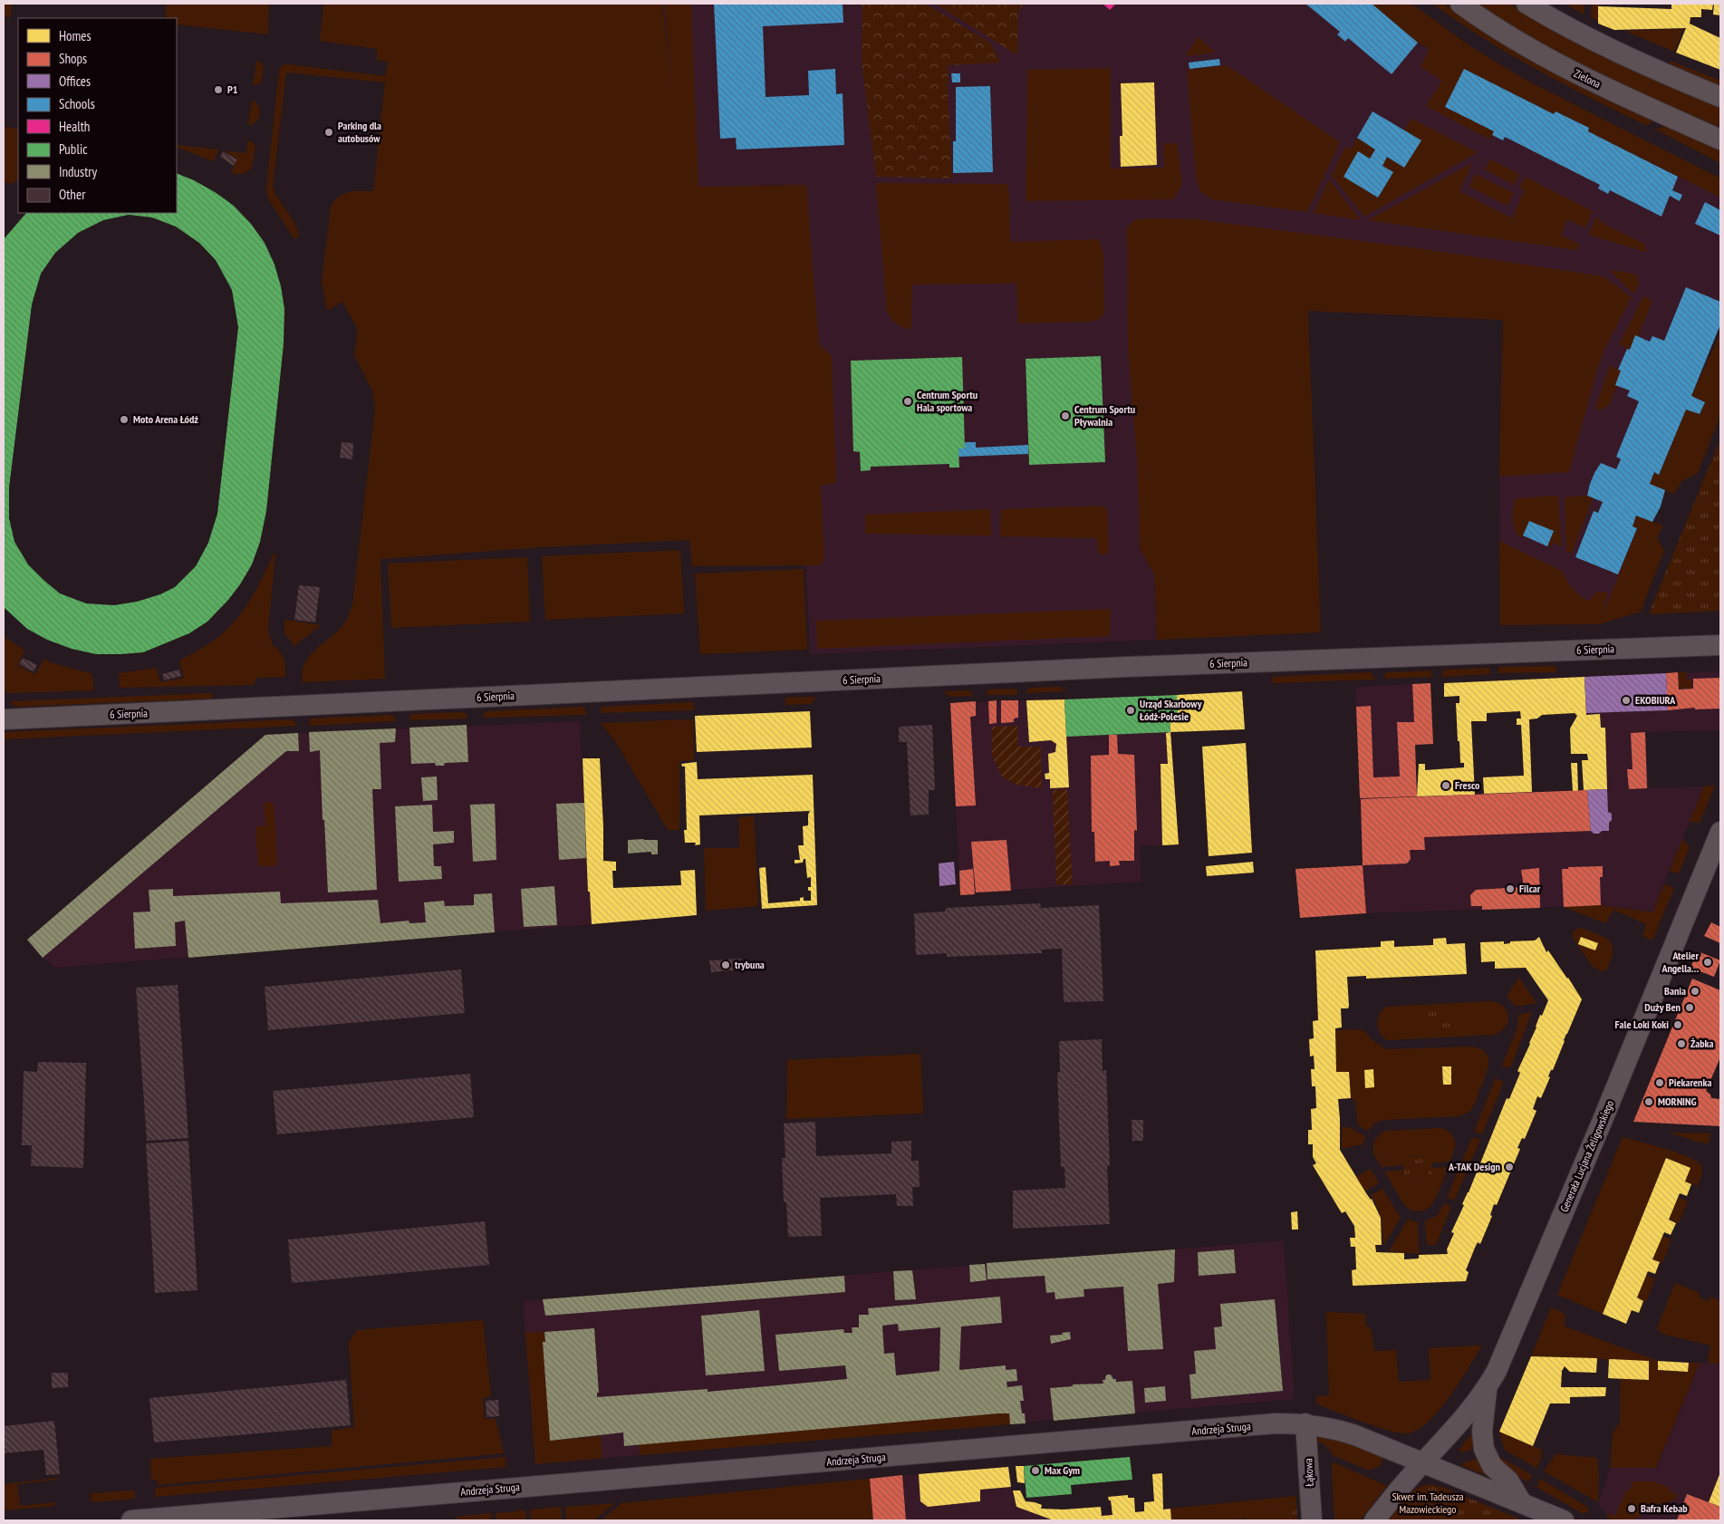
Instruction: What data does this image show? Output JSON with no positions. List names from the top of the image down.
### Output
{
  "streets": {
    "street": [
      "Zielona",
      "6 Sierpnia",
      "Generała Lucjana Żeligowskiego",
      "Andrzeja Struga",
      "Łąkowa"
    ]
  },
  "crossings": [
    ["Generała Lucjana Żeligowskiego", "Andrzeja Struga"],
    ["Andrzeja Struga", "Łąkowa"]
  ],
  "parks": ["Skwer im. Tadeusza Mazowieckiego"],
  "places": [
    "P1",
    "Parking dla autobusów",
    "Centrum Sportu Hala sportowa",
    "Centrum Sportu Pływalnia",
    "Moto Arena Łódź",
    "EKOBIURA",
    "Urząd Skarbowy Łódż-Polesie",
    "Fresco",
    "Filcar",
    "Atelier Angella...",
    "trybuna",
    "Bania",
    "Duży Ben",
    "Fale Loki Koki",
    "Żabka",
    "Piekarenka",
    "MORNING",
    "A-TAK Design",
    "Max Gym",
    "Bafra Kebab"
  ],
  "legend": [
    "Homes",
    "Shops",
    "Offices",
    "Schools",
    "Health",
    "Public",
    "Industry",
    "Other"
  ]
}
